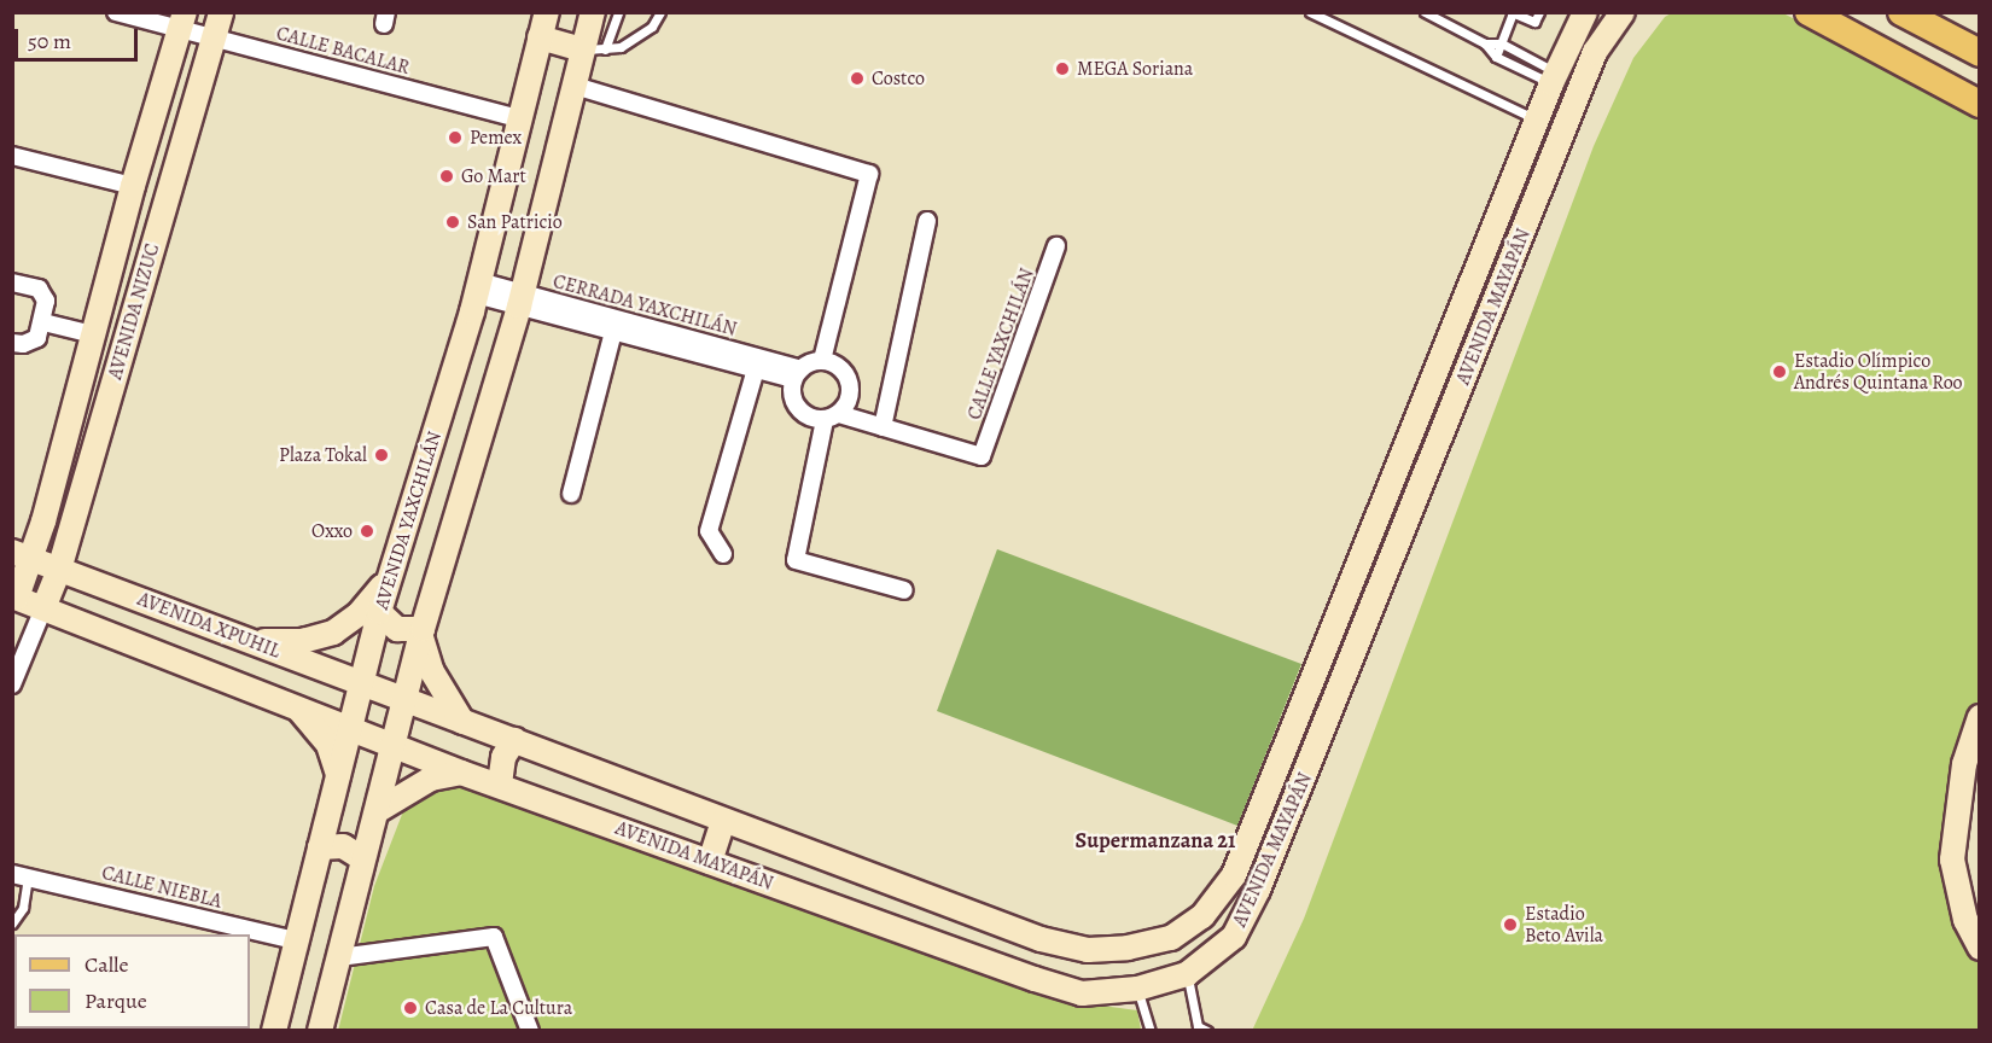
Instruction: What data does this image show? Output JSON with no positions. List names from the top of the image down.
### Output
{
  "streets": {
    "street": [
      "CALLE BACALAR",
      "CERRADA YAXCHILÁN",
      "AVENIDA MAYAPÁN",
      "AVENIDA NIZUC",
      "CALLE YAXCHILÁN",
      "AVENIDA YAXCHILÁN",
      "AVENIDA XPUHIL",
      "CALLE NIEBLA"
    ]
  },
  "crossings": [
    ["CALLE BACALAR", "AVENIDA NIZUC"],
    ["CALLE BACALAR", "AVENIDA YAXCHILÁN"],
    ["CERRADA YAXCHILÁN", "AVENIDA YAXCHILÁN"],
    ["AVENIDA MAYAPÁN", "AVENIDA XPUHIL"],
    ["AVENIDA NIZUC", "AVENIDA XPUHIL"],
    ["AVENIDA YAXCHILÁN", "AVENIDA XPUHIL"],
    ["AVENIDA YAXCHILÁN", "CALLE NIEBLA"]
  ],
  "districts": ["Supermanzana 21"],
  "places": [
    "MEGA Soriana",
    "Costco",
    "Pemex",
    "Go Mart",
    "San Patricio",
    "Estadio Olímpico Andrés Quintana Roo",
    "Plaza Tokal",
    "Oxxo",
    "Estadio Beto Avila",
    "Casa de La Cultura"
  ],
  "legend": ["Calle", "Parque"],
  "scale_bar": "50 m"
}
